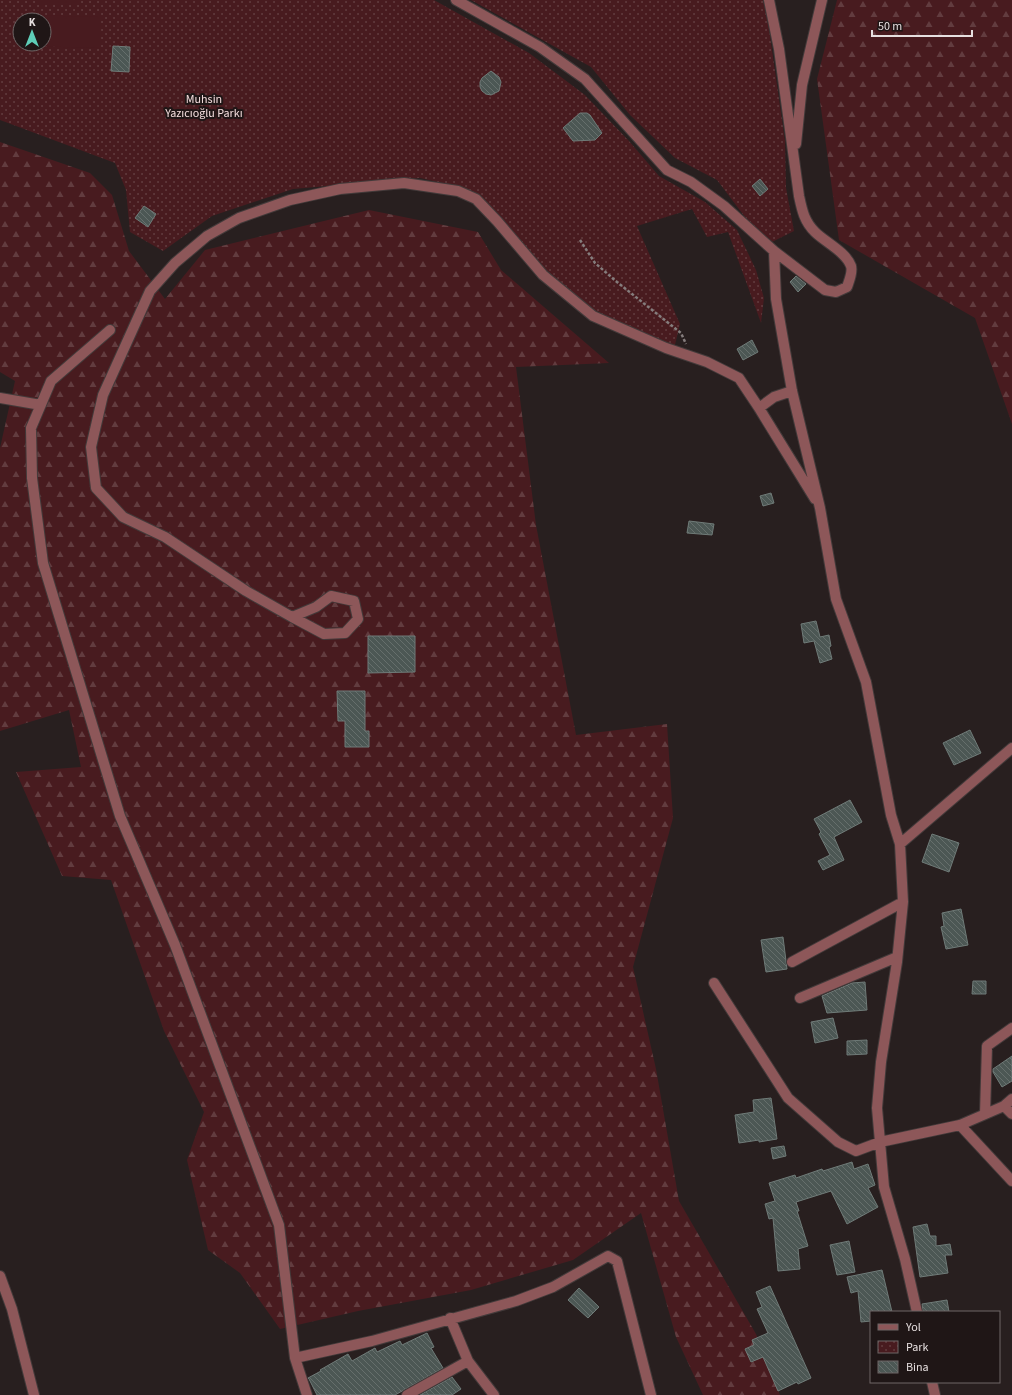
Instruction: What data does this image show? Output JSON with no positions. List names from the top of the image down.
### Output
{
  "parks": ["Muhsin Yazıcıoğlu Parkı"],
  "legend": ["Yol", "Park", "Bina"],
  "scale_bar": "50 m",
  "north": "top"
}
